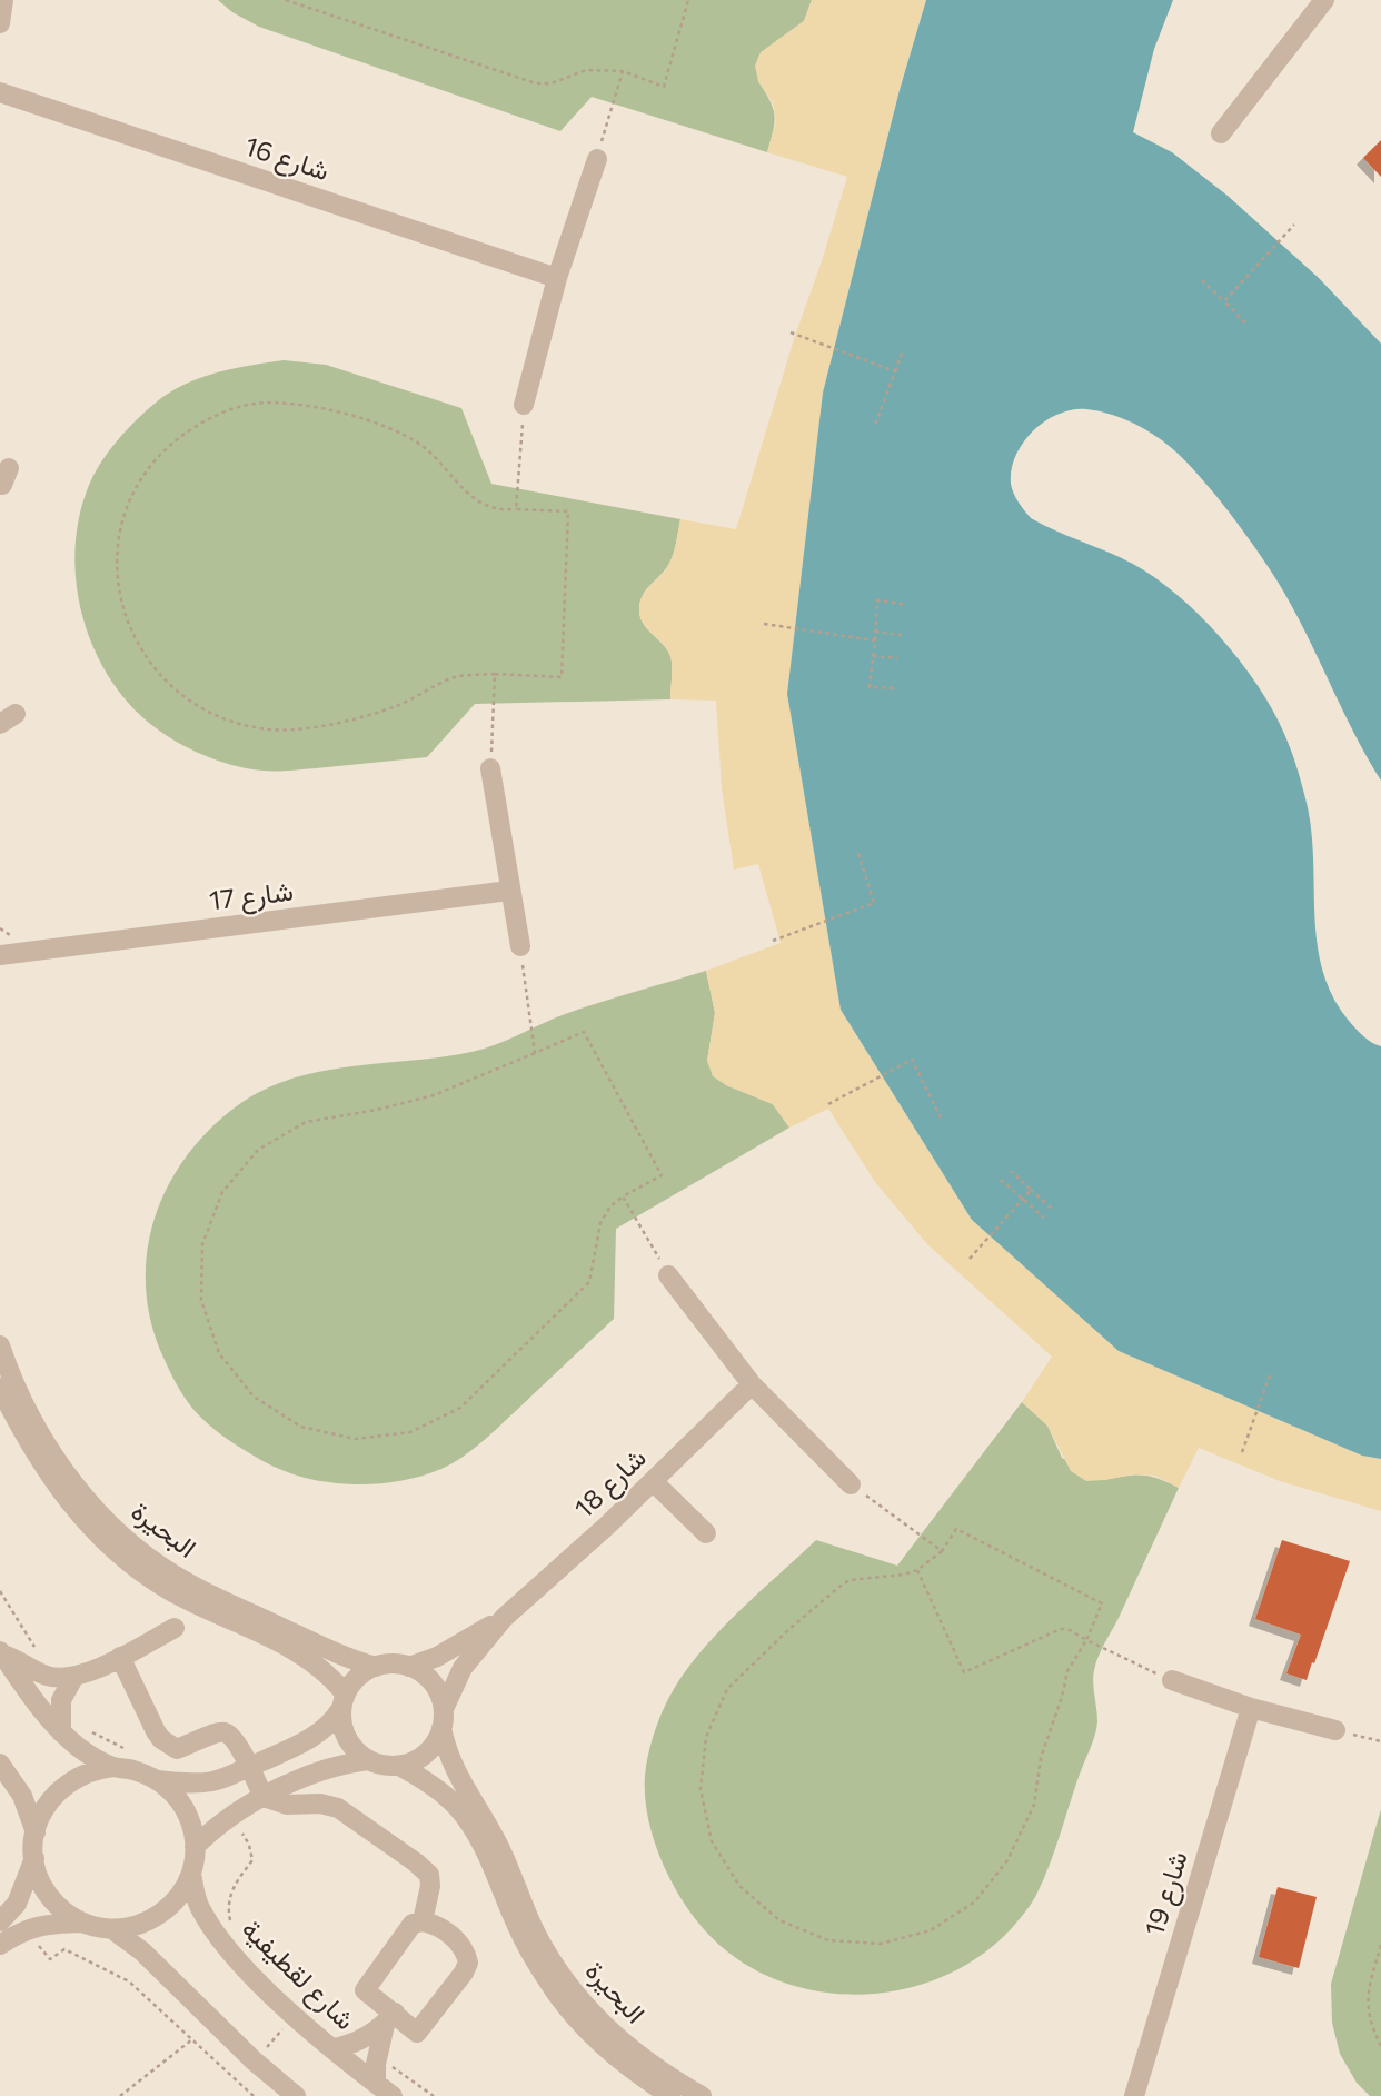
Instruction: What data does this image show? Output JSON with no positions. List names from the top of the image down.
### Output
{
  "streets": {
    "street": [
      "شارع 16",
      "شارع 17",
      "شارع 18",
      "البحيرة",
      "شارع 19",
      "شارع لقطيفية"
    ]
  },
  "crossings": [
    ["شارع 18", "البحيرة"]
  ]
}
